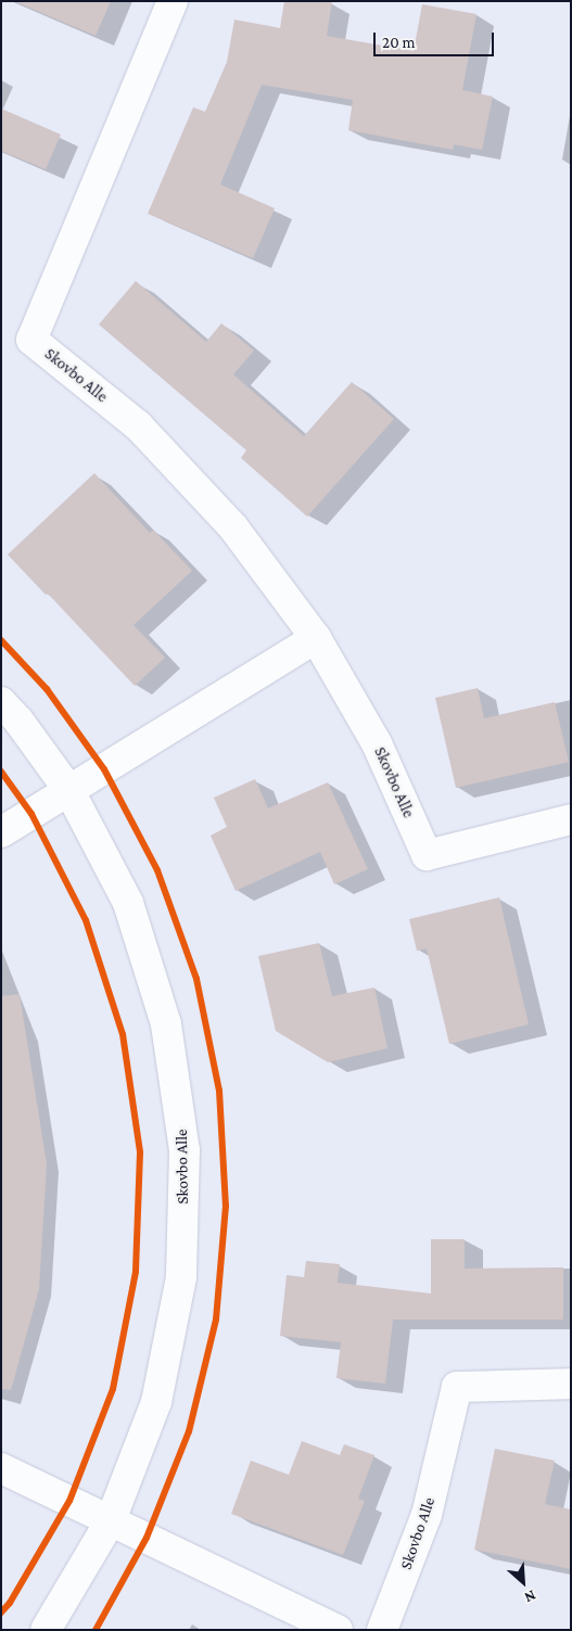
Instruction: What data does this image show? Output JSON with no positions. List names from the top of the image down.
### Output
{
  "streets": {
    "street": ["Skovbo Alle"]
  },
  "scale_bar": "20 m",
  "north": "bottom right"
}
